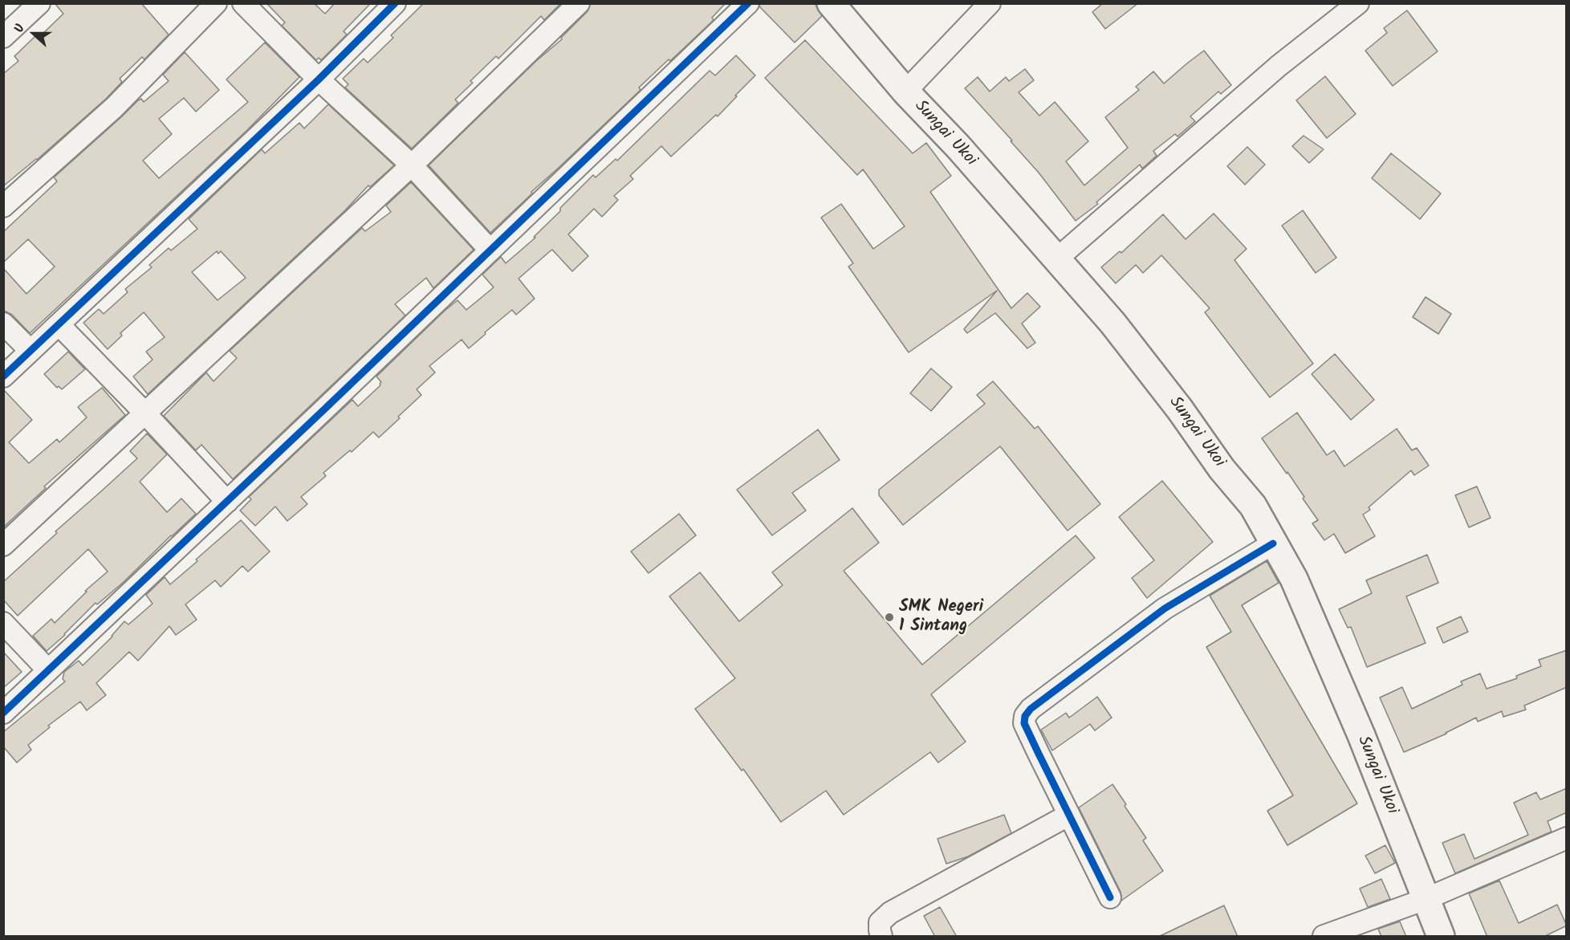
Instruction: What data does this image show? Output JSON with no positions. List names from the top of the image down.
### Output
{
  "streets": {
    "highway": ["Sungai Ukoi"]
  },
  "places": ["SMK Negeri 1 Sintang"],
  "north": "left"
}
